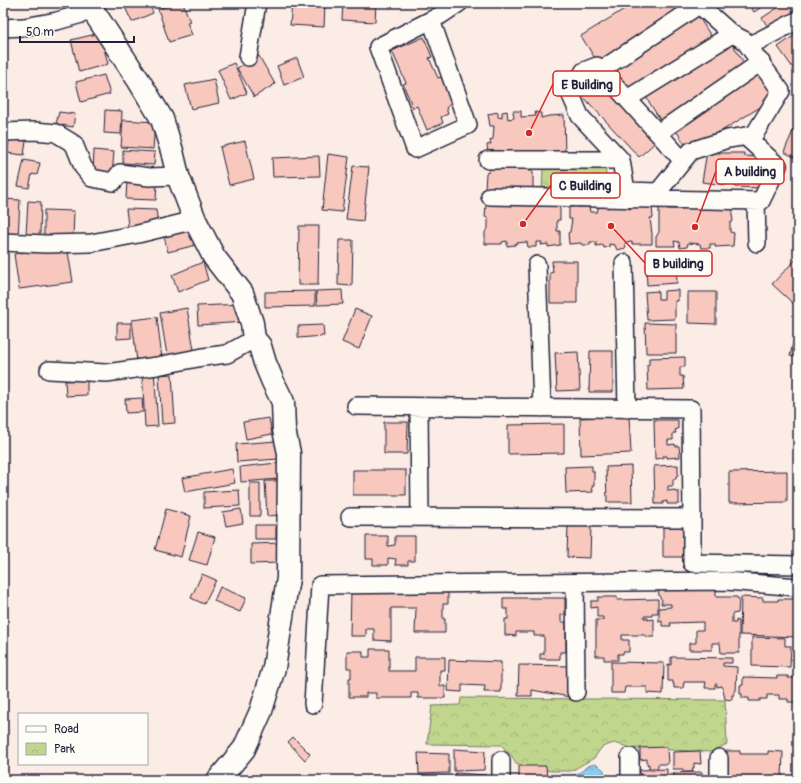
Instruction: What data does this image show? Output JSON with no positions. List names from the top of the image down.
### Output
{
  "places": [
    "E Building",
    "C Building",
    "B building",
    "A building"
  ],
  "legend": ["Road", "Park"],
  "scale_bar": "50 m"
}
